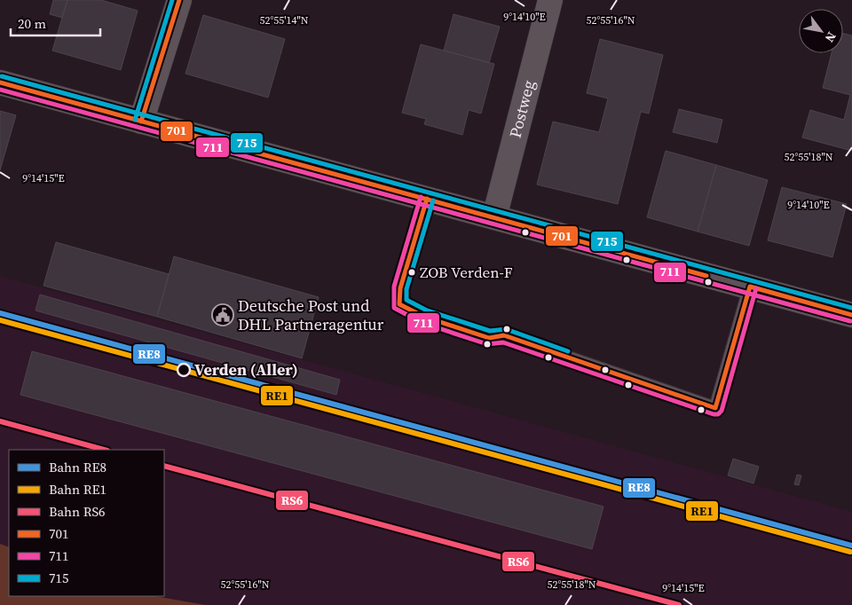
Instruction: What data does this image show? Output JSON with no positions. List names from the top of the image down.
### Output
{
  "streets": {
    "street": ["Postweg"]
  },
  "places": {
    "other": ["ZOB Verden-F", "Verden (Aller)"],
    "public building": ["Deutsche Post und DHL Partneragentur"]
  },
  "lines": [
    "transit line 701",
    "transit line 715",
    "transit line 711",
    "rail line RE8",
    "rail line RE1",
    "rail line RS6"
  ],
  "legend": [
    "Bahn RE8",
    "Bahn RE1",
    "Bahn RS6",
    "701",
    "711",
    "715"
  ],
  "scale_bar": "20 m",
  "north": "bottom right",
  "coordinates": [
    "9°14'10\"E",
    "52°55'14\"N",
    "52°55'16\"N",
    "52°55'18\"N",
    "9°14'15\"E"
  ]
}
